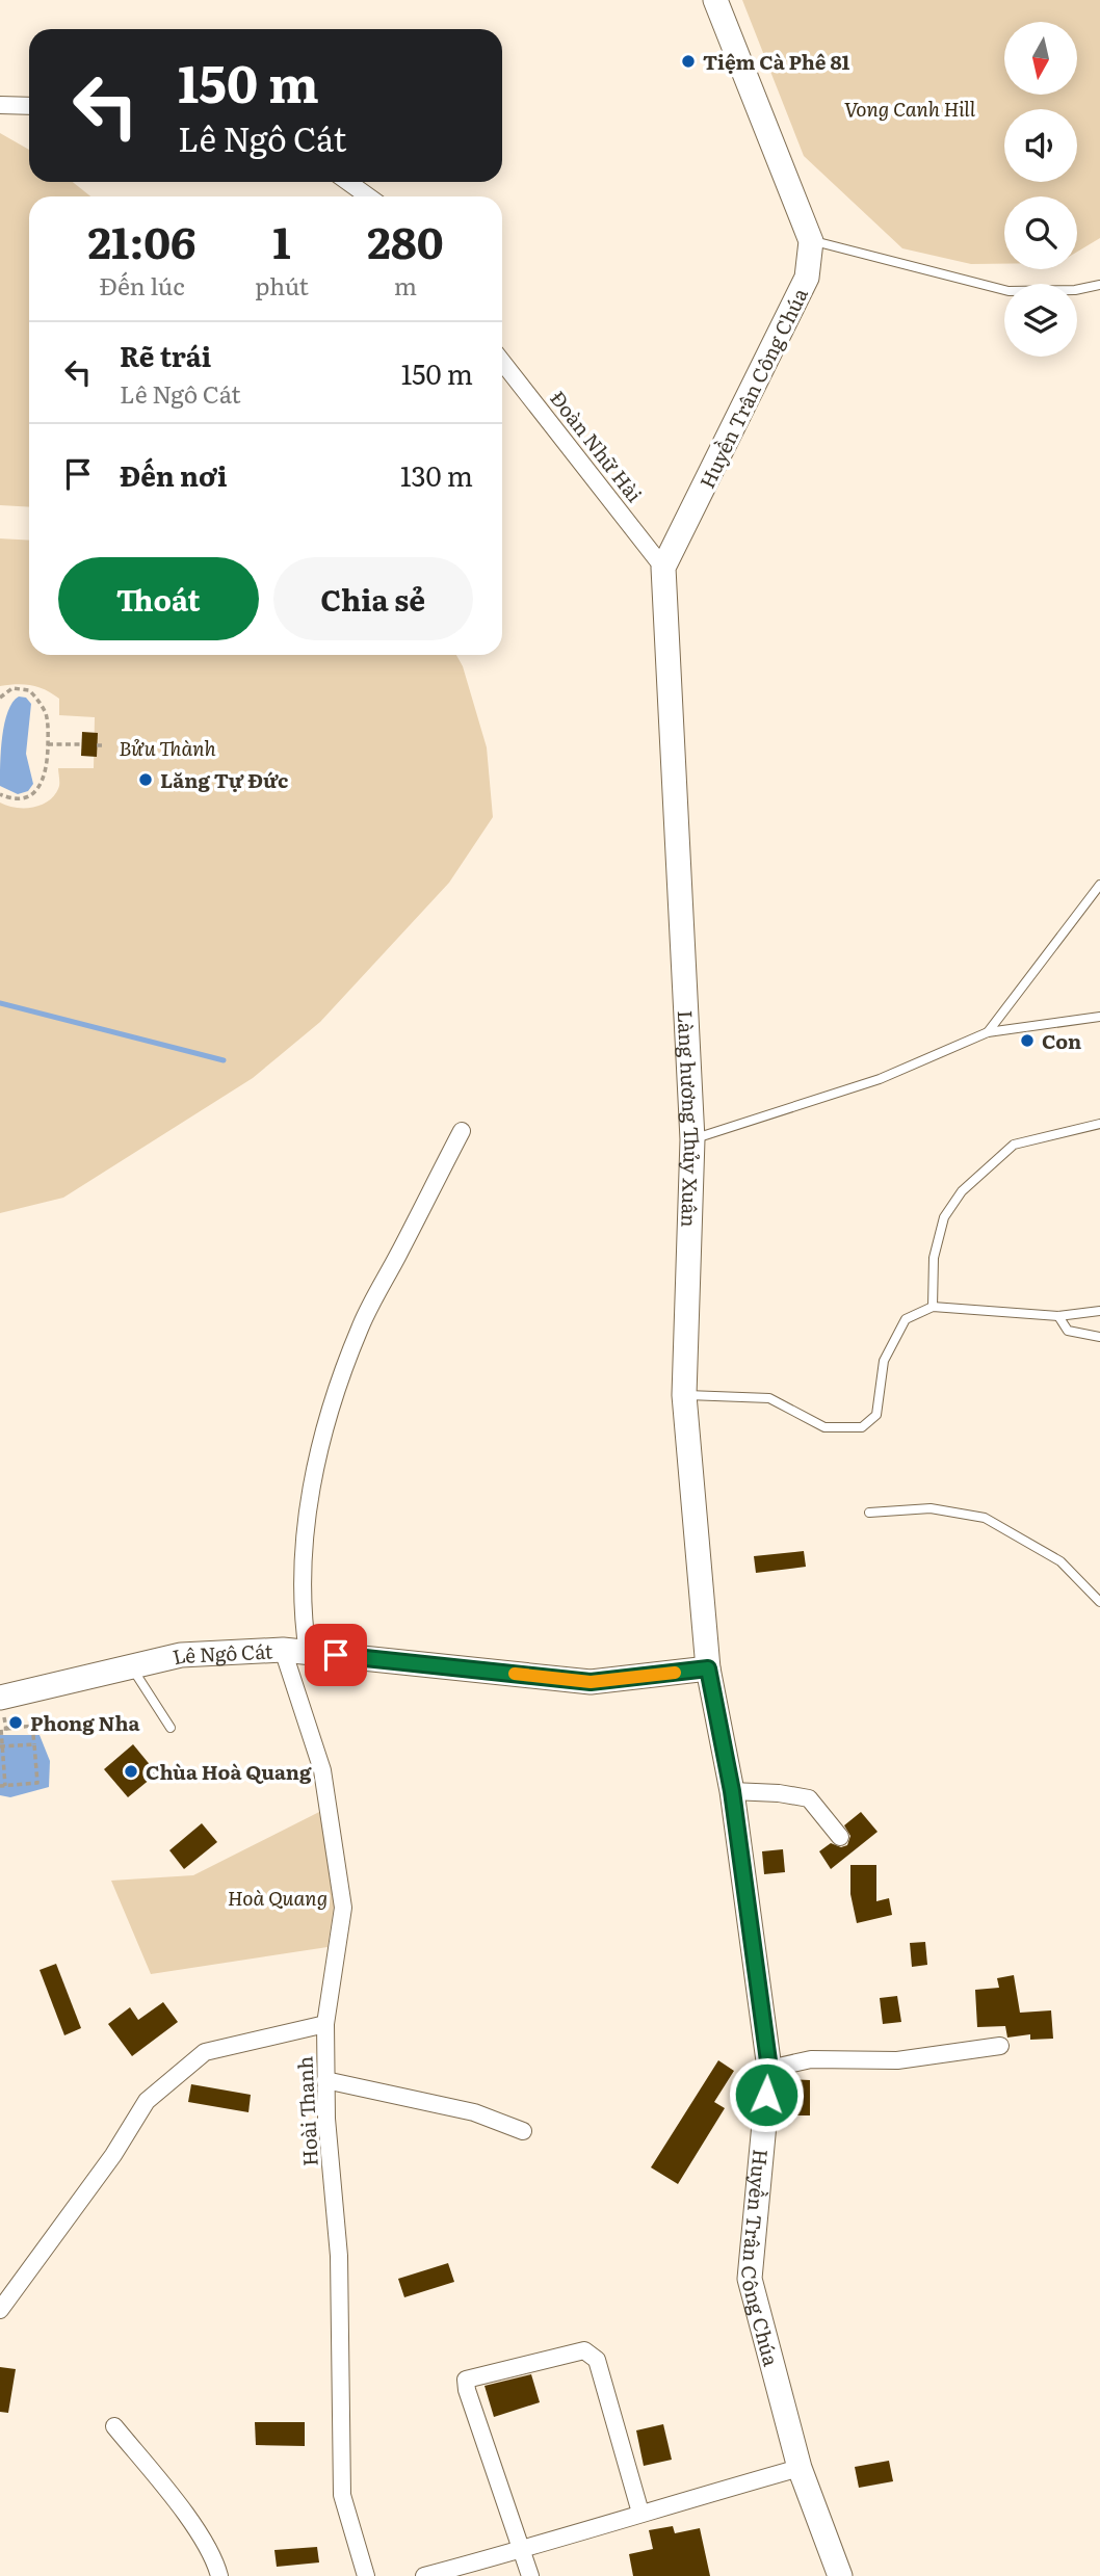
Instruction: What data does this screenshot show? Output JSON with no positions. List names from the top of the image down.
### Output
{
  "streets": {
    "street": [
      "Huyền Trân Công Chúa",
      "Đoàn Nhữ Hài",
      "Làng hương Thủy Xuân",
      "Lê Ngô Cát",
      "Hoài Thanh"
    ]
  },
  "crossings": [
    ["Huyền Trân Công Chúa", "Đoàn Nhữ Hài"],
    ["Huyền Trân Công Chúa", "Làng hương Thủy Xuân"],
    ["Huyền Trân Công Chúa", "Lê Ngô Cát"],
    ["Đoàn Nhữ Hài", "Làng hương Thủy Xuân"],
    ["Làng hương Thủy Xuân", "Lê Ngô Cát"],
    ["Lê Ngô Cát", "Hoài Thanh"]
  ],
  "parks": ["Vong Canh Hill", "Bửu Thành", "Hoà Quang"],
  "places": [
    "Tiệm Cà Phê 81",
    "Lăng Tự Đức",
    "Con",
    "Phong Nha",
    "Chùa Hoà Quang"
  ],
  "north": "bottom",
  "page": {
    "turn": ["150 m", "Lê Ngô Cát"],
    "eta": [
      "21:06",
      "Đến lúc",
      "1",
      "phút",
      "280",
      "m"
    ],
    "list": [
      {
        "name": "Rẽ trái",
        "note": "Lê Ngô Cát",
        "value": "150 m"
      },
      {
        "name": "Đến nơi",
        "value": "130 m"
      }
    ],
    "buttons": ["Thoát", "Chia sẻ"]
  }
}
